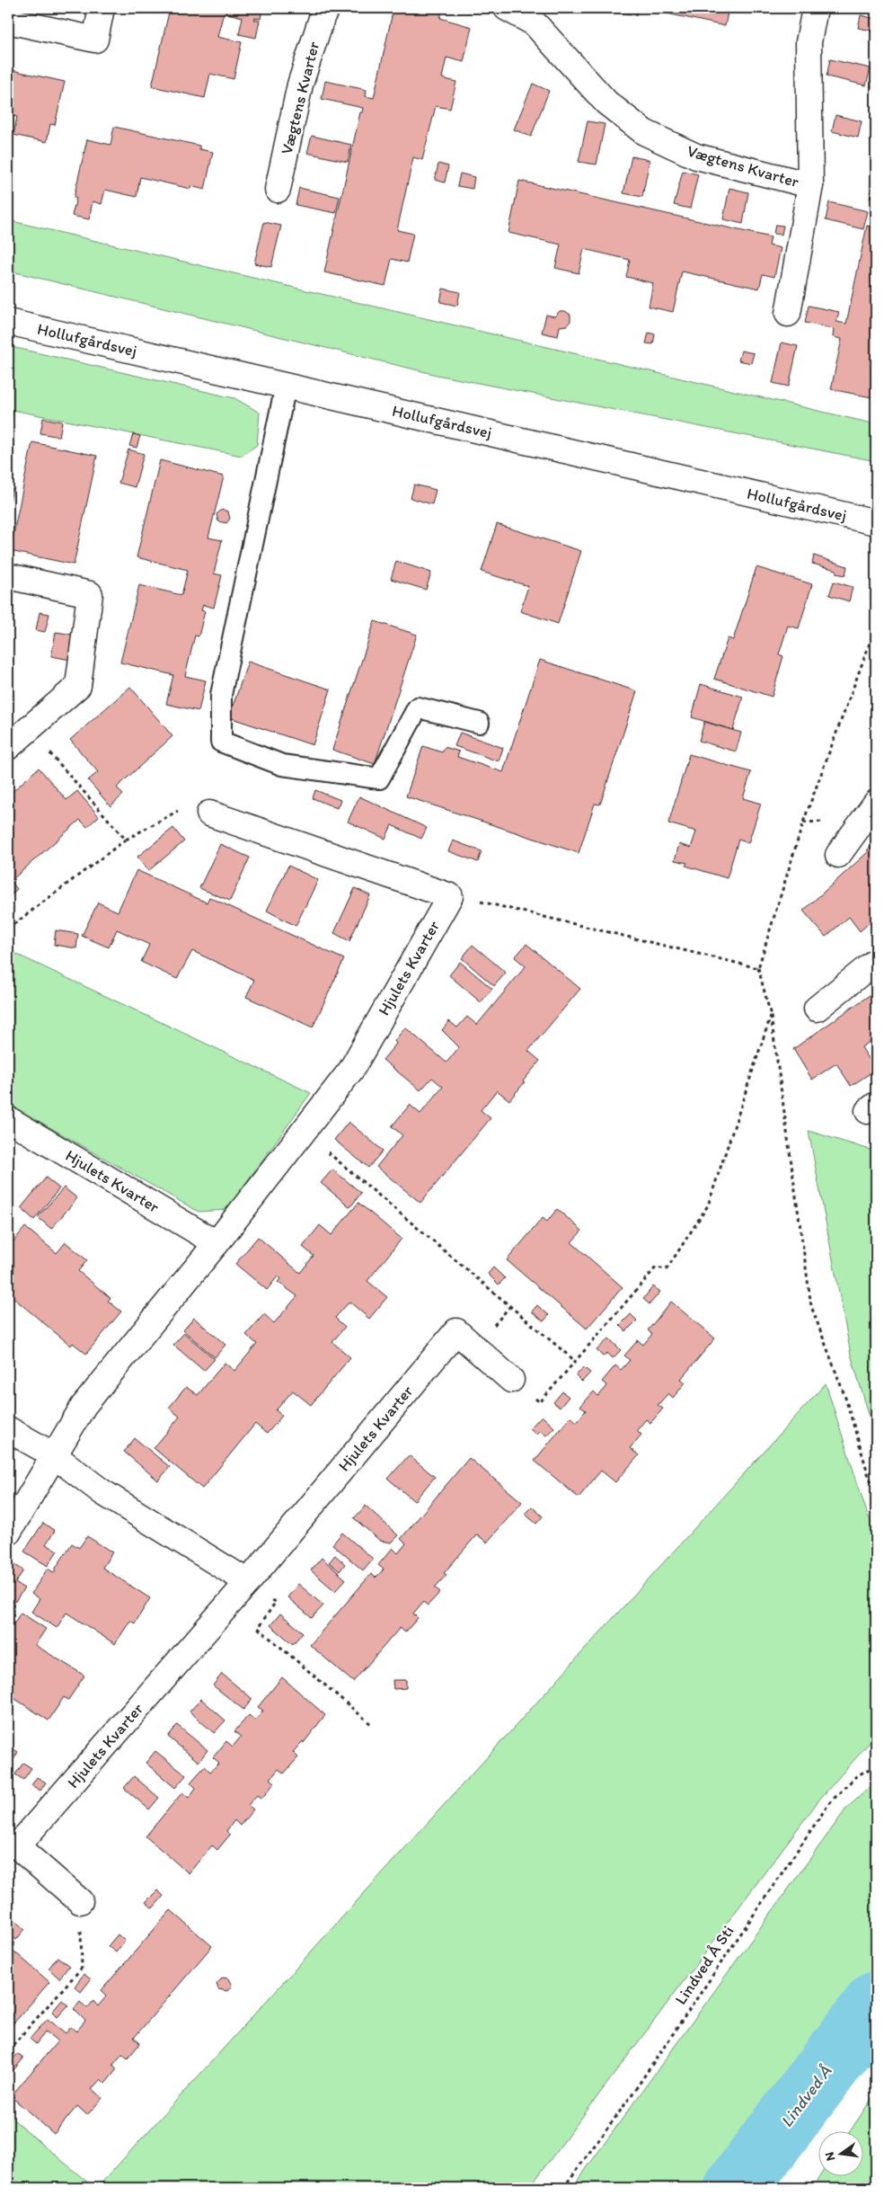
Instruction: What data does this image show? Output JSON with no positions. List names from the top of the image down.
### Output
{
  "streets": {
    "street": ["Vægtens Kvarter", "Hollufgårdsvej", "Hjulets Kvarter"],
    "path": ["Lindved Å Sti"]
  },
  "water": ["Lindved Å"],
  "north": "left"
}
